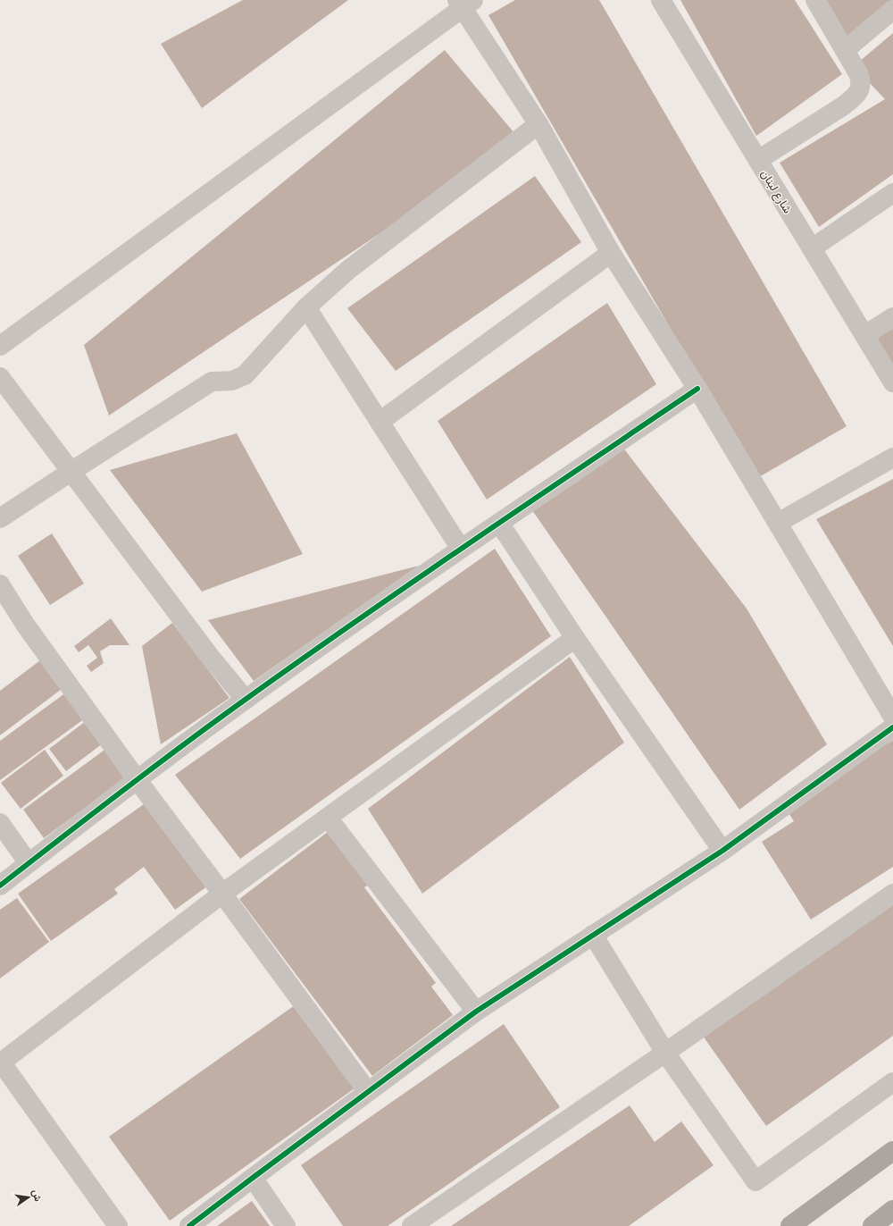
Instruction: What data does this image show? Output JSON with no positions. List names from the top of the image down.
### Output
{
  "streets": {
    "street": ["شارع لبنان"]
  },
  "north": "right"
}
